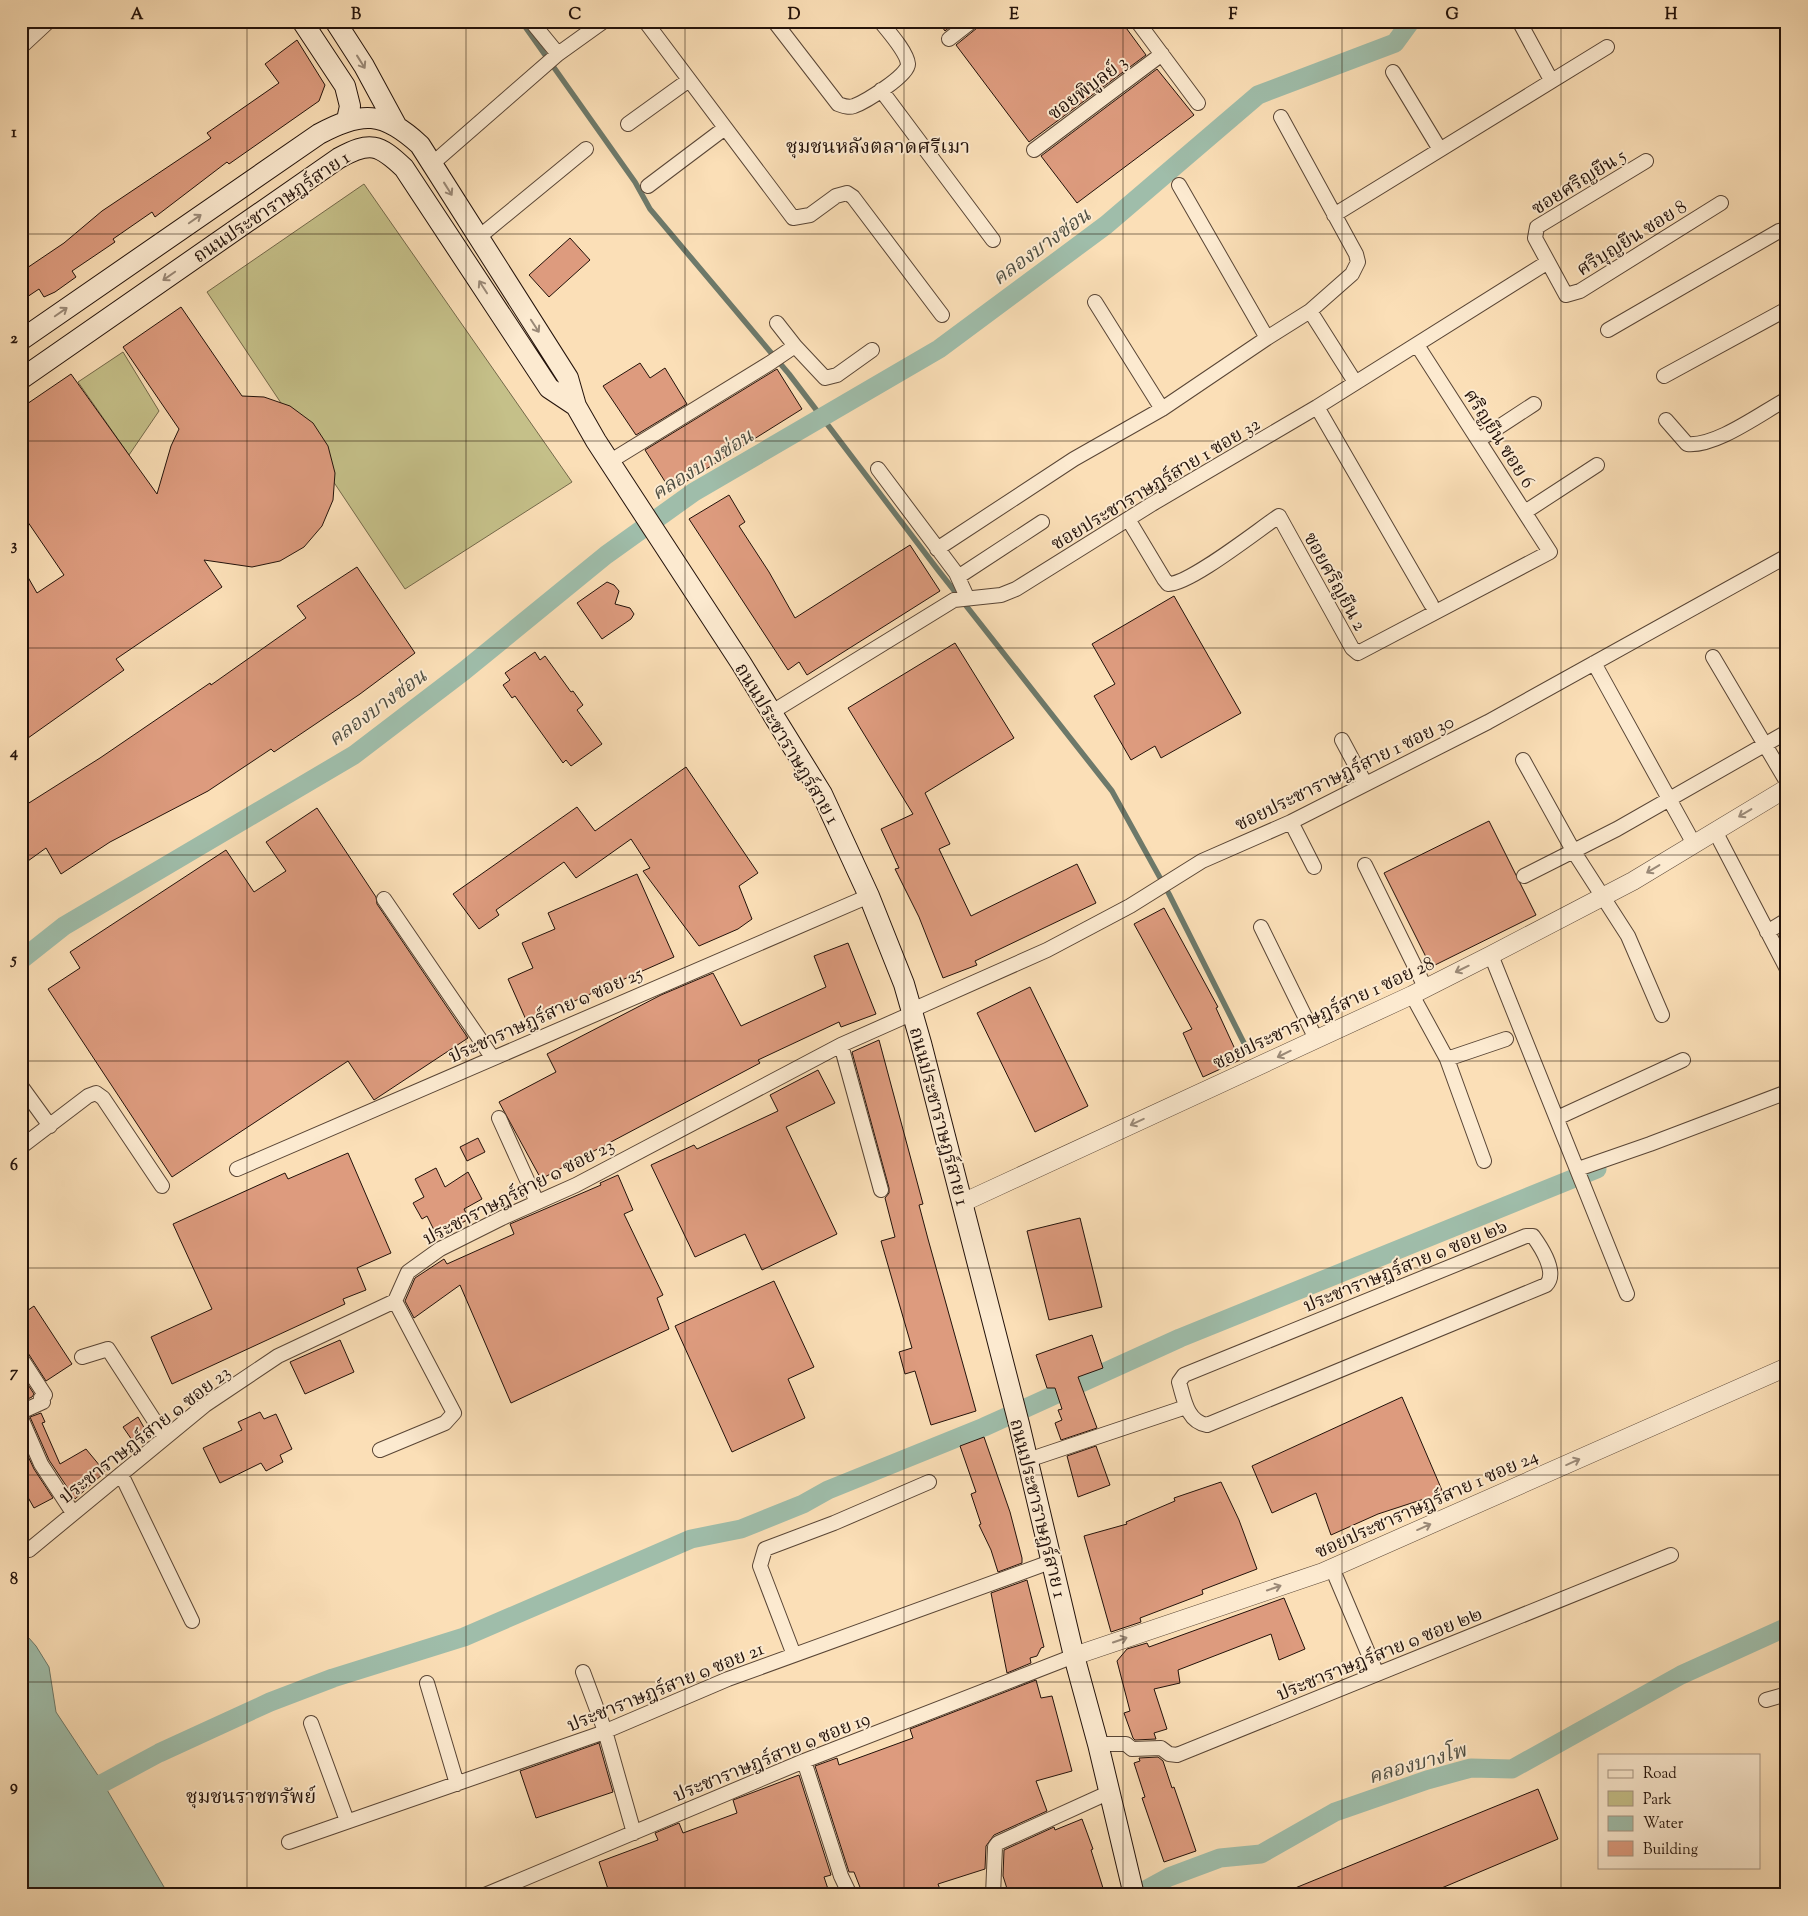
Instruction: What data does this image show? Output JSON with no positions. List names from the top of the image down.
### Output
{
  "streets": {
    "main road": ["ถนนประชาราษฎร์สาย 1"],
    "street": [
      "ซอยพิบูลย์ 3",
      "ซอยศริญยืน 5",
      "ศรีบุญยืน ซอย 8",
      "ศริญยืน ซอย 6",
      "ซอยประชาราษฎร์สาย 1 ซอย 32",
      "ซอยศริญยืน 2",
      "ซอยประชาราษฎร์สาย 1 ซอย 30",
      "ซอยประชาราษฎร์สาย 1 ซอย 28",
      "ประชาราษฎร์สาย ๑ ซอย 25",
      "ประชาราษฎร์สาย ๑ ซอย 23",
      "ประชาราษฎร์สาย ๑ ซอย ๒๖",
      "ซอยประชาราษฎร์สาย 1 ซอย 24",
      "ประชาราษฎร์สาย ๑ ซอย ๒๒",
      "ประชาราษฎร์สาย ๑ ซอย 21",
      "ประชาราษฎร์สาย ๑ ซอย 19"
    ]
  },
  "crossings": [
    ["ซอยศริญยืน 5", "ศรีบุญยืน ซอย 8"],
    ["ซอยศริญยืน 5", "ซอยประชาราษฎร์สาย 1 ซอย 32"],
    ["ถนนประชาราษฎร์สาย 1", "ซอยประชาราษฎร์สาย 1 ซอย 32"],
    ["ถนนประชาราษฎร์สาย 1", "ซอยประชาราษฎร์สาย 1 ซอย 30"],
    ["ถนนประชาราษฎร์สาย 1", "ซอยประชาราษฎร์สาย 1 ซอย 28"],
    ["ถนนประชาราษฎร์สาย 1", "ประชาราษฎร์สาย ๑ ซอย 25"],
    ["ถนนประชาราษฎร์สาย 1", "ประชาราษฎร์สาย ๑ ซอย 23"],
    ["ถนนประชาราษฎร์สาย 1", "ซอยประชาราษฎร์สาย 1 ซอย 24"],
    ["ถนนประชาราษฎร์สาย 1", "ประชาราษฎร์สาย ๑ ซอย ๒๒"],
    ["ถนนประชาราษฎร์สาย 1", "ประชาราษฎร์สาย ๑ ซอย 21"],
    ["ถนนประชาราษฎร์สาย 1", "ประชาราษฎร์สาย ๑ ซอย 19"],
    ["ศรีบุญยืน ซอย 8", "ซอยประชาราษฎร์สาย 1 ซอย 32"],
    ["ศริญยืน ซอย 6", "ซอยประชาราษฎร์สาย 1 ซอย 32"],
    ["ศริญยืน ซอย 6", "ซอยศริญยืน 2"],
    ["ซอยประชาราษฎร์สาย 1 ซอย 32", "ซอยศริญยืน 2"],
    ["ซอยประชาราษฎร์สาย 1 ซอย 30", "ประชาราษฎร์สาย ๑ ซอย 23"],
    ["ซอยประชาราษฎร์สาย 1 ซอย 24", "ประชาราษฎร์สาย ๑ ซอย 19"]
  ],
  "one_way": ["ซอยประชาราษฎร์สาย 1 ซอย 24"],
  "districts": ["ชุมชนหลังตลาดศรีเมา", "ชุมชนราชทรัพย์"],
  "water": ["คลองบางซ่อน", "คลองบางโพ"],
  "legend": [
    "Road",
    "Park",
    "Water",
    "Building"
  ],
  "grid": {
    "columns": [
      "A",
      "B",
      "C",
      "D",
      "E",
      "F",
      "G",
      "H"
    ],
    "rows": [
      "1",
      "2",
      "3",
      "4",
      "5",
      "6",
      "7",
      "8",
      "9"
    ]
  }
}
